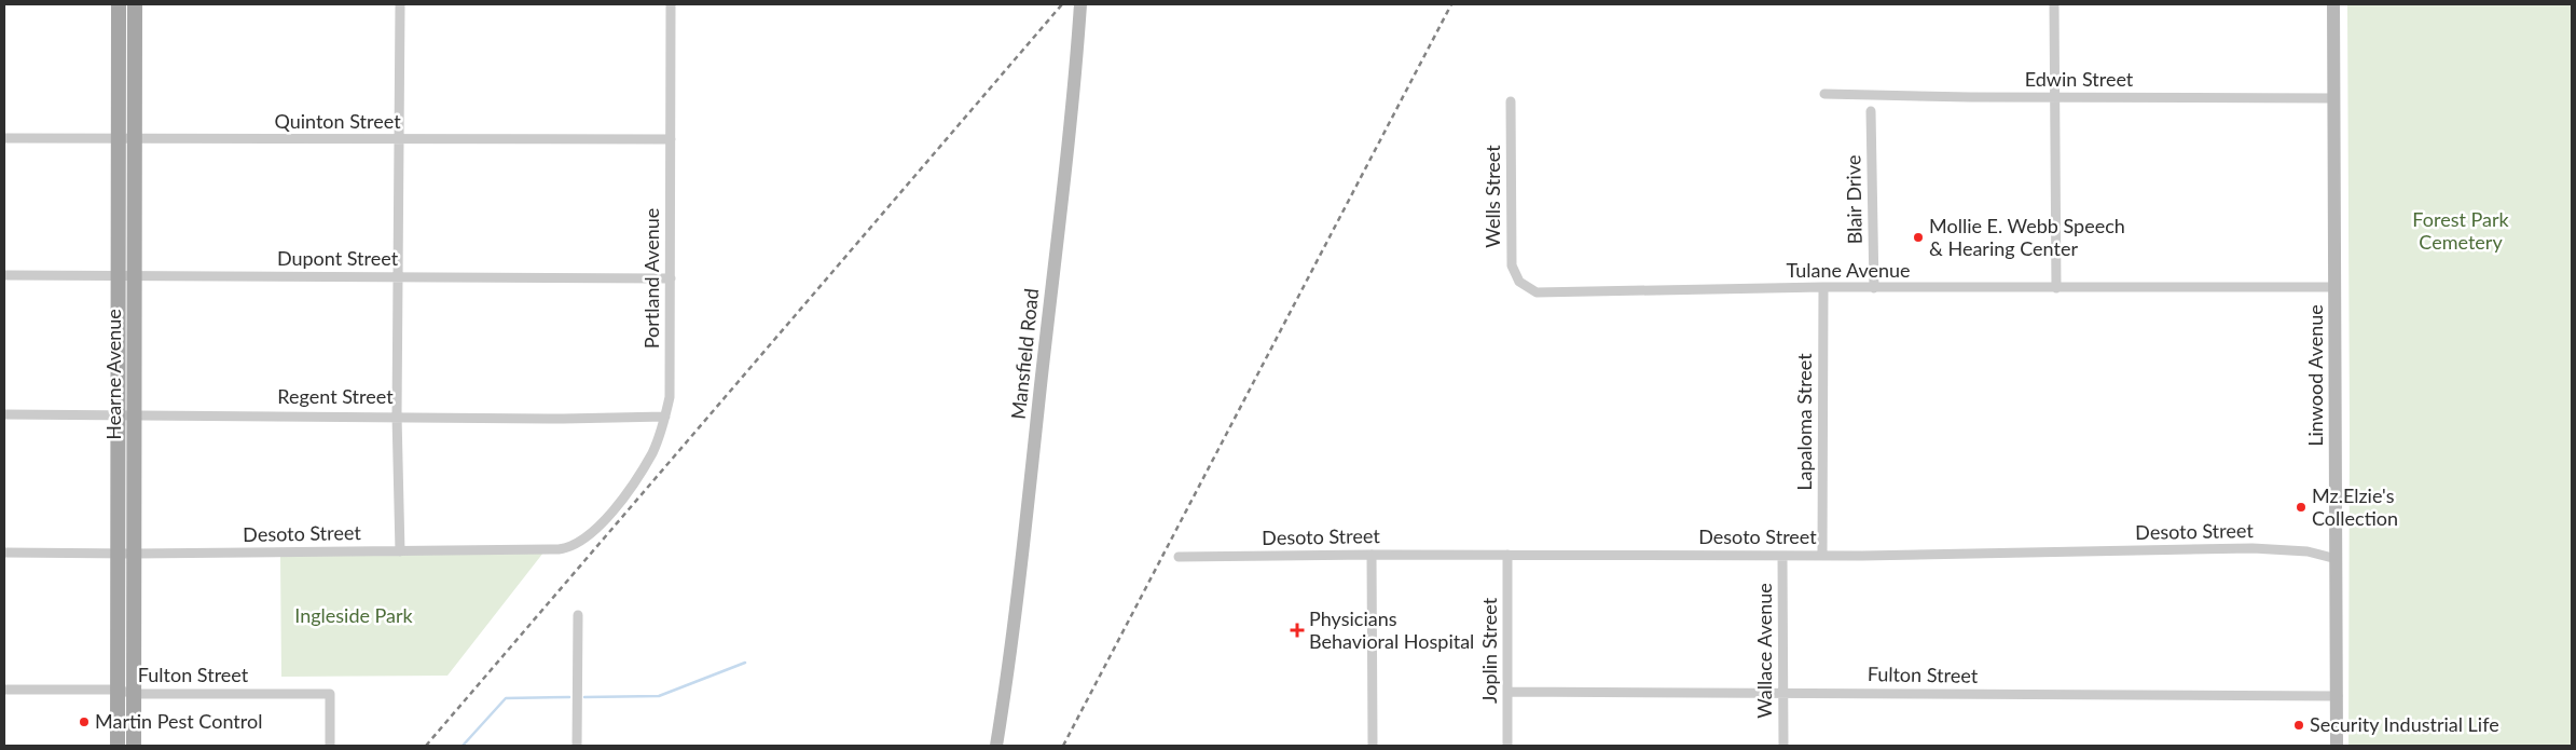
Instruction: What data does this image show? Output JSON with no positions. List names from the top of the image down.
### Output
{
  "streets": {
    "main road": ["Mansfield Road", "Hearne Avenue", "Linwood Avenue"],
    "street": [
      "Edwin Street",
      "Quinton Street",
      "Wells Street",
      "Blair Drive",
      "Dupont Street",
      "Tulane Avenue",
      "Portland Avenue",
      "Regent Street",
      "Lapaloma Street",
      "Desoto Street",
      "Joplin Street",
      "Wallace Avenue",
      "Fulton Street"
    ]
  },
  "crossings": [
    ["Edwin Street", "Linwood Avenue"],
    ["Quinton Street", "Portland Avenue"],
    ["Quinton Street", "Hearne Avenue"],
    ["Wells Street", "Tulane Avenue"],
    ["Blair Drive", "Tulane Avenue"],
    ["Dupont Street", "Portland Avenue"],
    ["Dupont Street", "Hearne Avenue"],
    ["Tulane Avenue", "Linwood Avenue"],
    ["Tulane Avenue", "Lapaloma Street"],
    ["Portland Avenue", "Regent Street"],
    ["Portland Avenue", "Desoto Street"],
    ["Hearne Avenue", "Regent Street"],
    ["Hearne Avenue", "Desoto Street"],
    ["Hearne Avenue", "Fulton Street"],
    ["Linwood Avenue", "Desoto Street"],
    ["Linwood Avenue", "Fulton Street"],
    ["Lapaloma Street", "Desoto Street"],
    ["Desoto Street", "Joplin Street"],
    ["Desoto Street", "Wallace Avenue"],
    ["Joplin Street", "Fulton Street"],
    ["Wallace Avenue", "Fulton Street"]
  ],
  "parks": ["Forest Park Cemetery", "Ingleside Park"],
  "places": {
    "other": [
      "Mollie E. Webb Speech & Hearing Center",
      "Mz.Elzie's Collection",
      "Martin Pest Control",
      "Security Industrial Life"
    ],
    "health": ["Physicians Behavioral Hospital"]
  }
}
